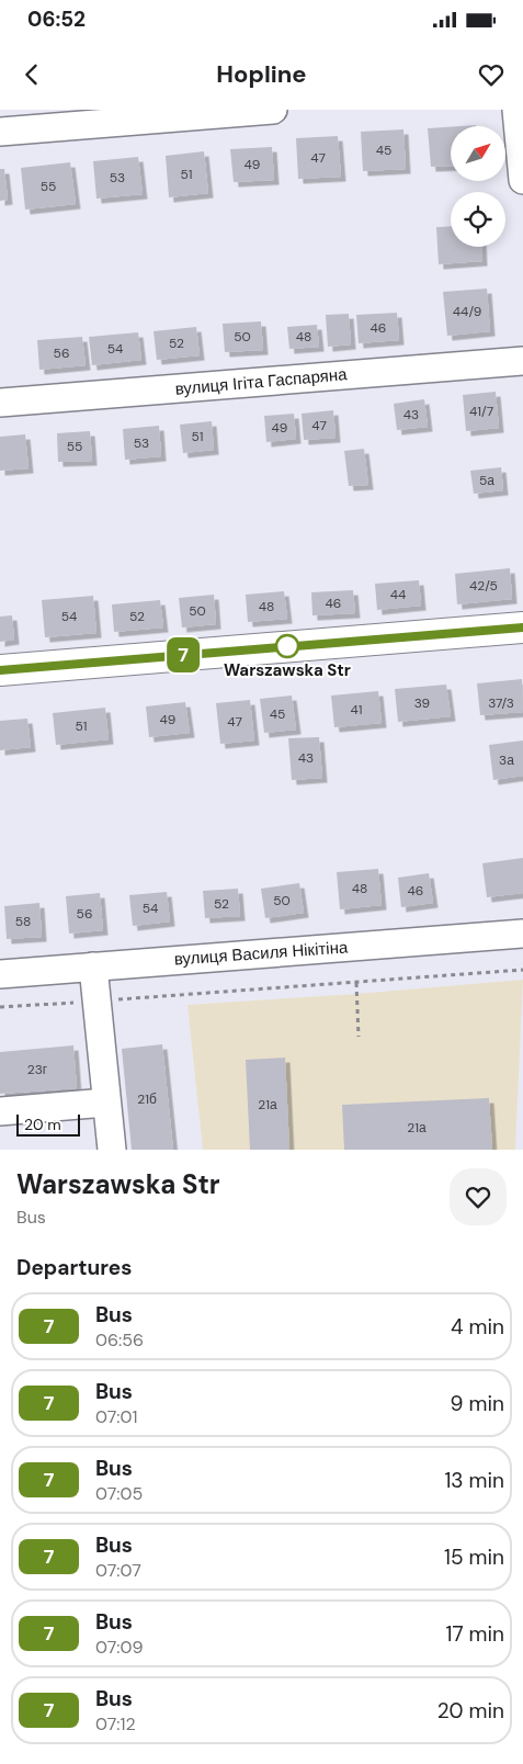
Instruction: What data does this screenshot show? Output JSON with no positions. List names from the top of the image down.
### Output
{
  "streets": {
    "street": ["вулиця Ігіта Гаспаряна", "вулиця Василя Нікітіна"]
  },
  "places": ["Warszawska Str"],
  "lines": ["bus line 7"],
  "house_numbers": [
    "45",
    "47",
    "49",
    "51",
    "53",
    "55",
    "44/9",
    "46",
    "50",
    "48",
    "52",
    "54",
    "56",
    "41/7",
    "43",
    "47",
    "49",
    "51",
    "53",
    "55",
    "5а",
    "42/5",
    "44",
    "46",
    "48",
    "50",
    "54",
    "52",
    "39",
    "37/3",
    "41",
    "45",
    "49",
    "47",
    "51",
    "43",
    "3а",
    "48",
    "46",
    "50",
    "52",
    "54",
    "56",
    "58",
    "23г",
    "21б",
    "21а",
    "21а"
  ],
  "scale_bar": "20 m",
  "north": "top right",
  "page": {
    "status": "06:52",
    "header": "Hopline",
    "on_map": "7",
    "scale": "20 m",
    "heading": [
      ["Warszawska Str", "Bus"],
      "Departures"
    ],
    "list": [
      {
        "mark": "7",
        "name": "Bus",
        "note": "06:56",
        "value": "4 min"
      },
      {
        "mark": "7",
        "name": "Bus",
        "note": "07:01",
        "value": "9 min"
      },
      {
        "mark": "7",
        "name": "Bus",
        "note": "07:05",
        "value": "13 min"
      },
      {
        "mark": "7",
        "name": "Bus",
        "note": "07:07",
        "value": "15 min"
      },
      {
        "mark": "7",
        "name": "Bus",
        "note": "07:09",
        "value": "17 min"
      },
      {
        "mark": "7",
        "name": "Bus",
        "note": "07:12",
        "value": "20 min"
      }
    ]
  }
}
